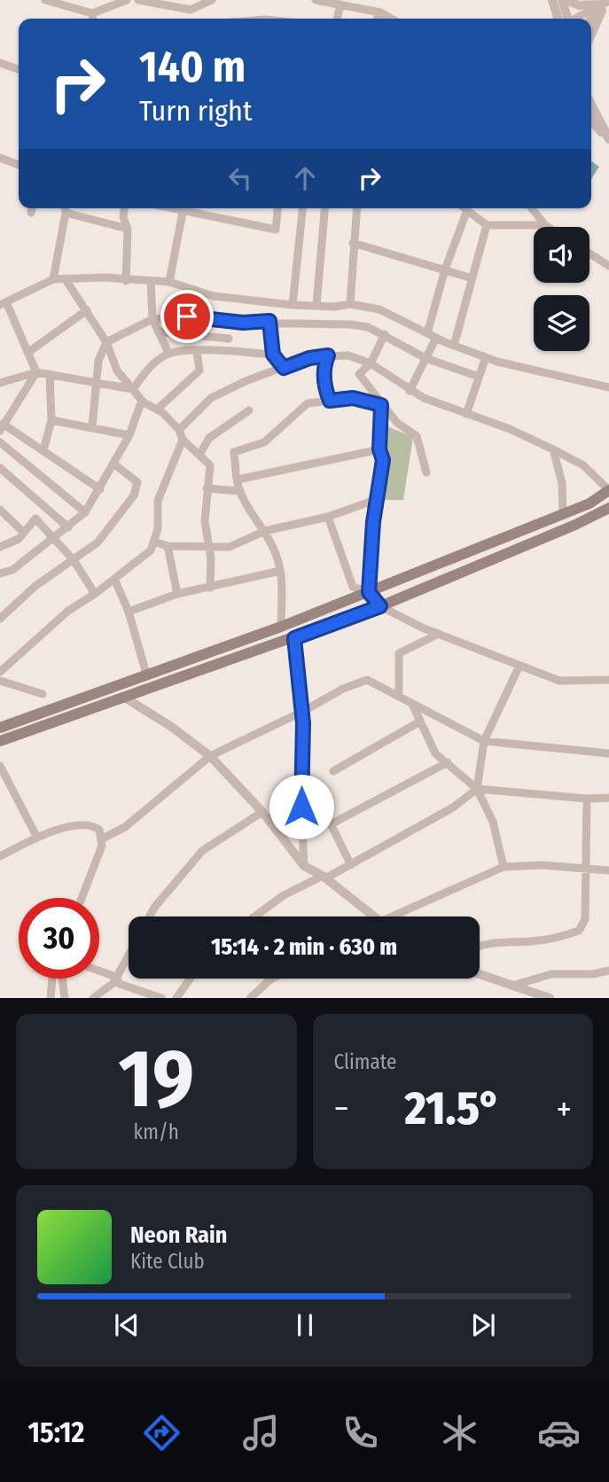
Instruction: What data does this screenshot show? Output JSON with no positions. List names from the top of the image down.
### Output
{
  "page": {
    "turn": ["140 m", "Turn right"],
    "limit": "30",
    "trip": "15:14 · 2 min · 630 m",
    "tile": [
      ["19", "km/h"],
      "Climate"
    ],
    "heat": ["−", "21.5°", "+"],
    "song": ["Neon Rain", "Kite Club"],
    "tabs": "15:12"
  }
}
